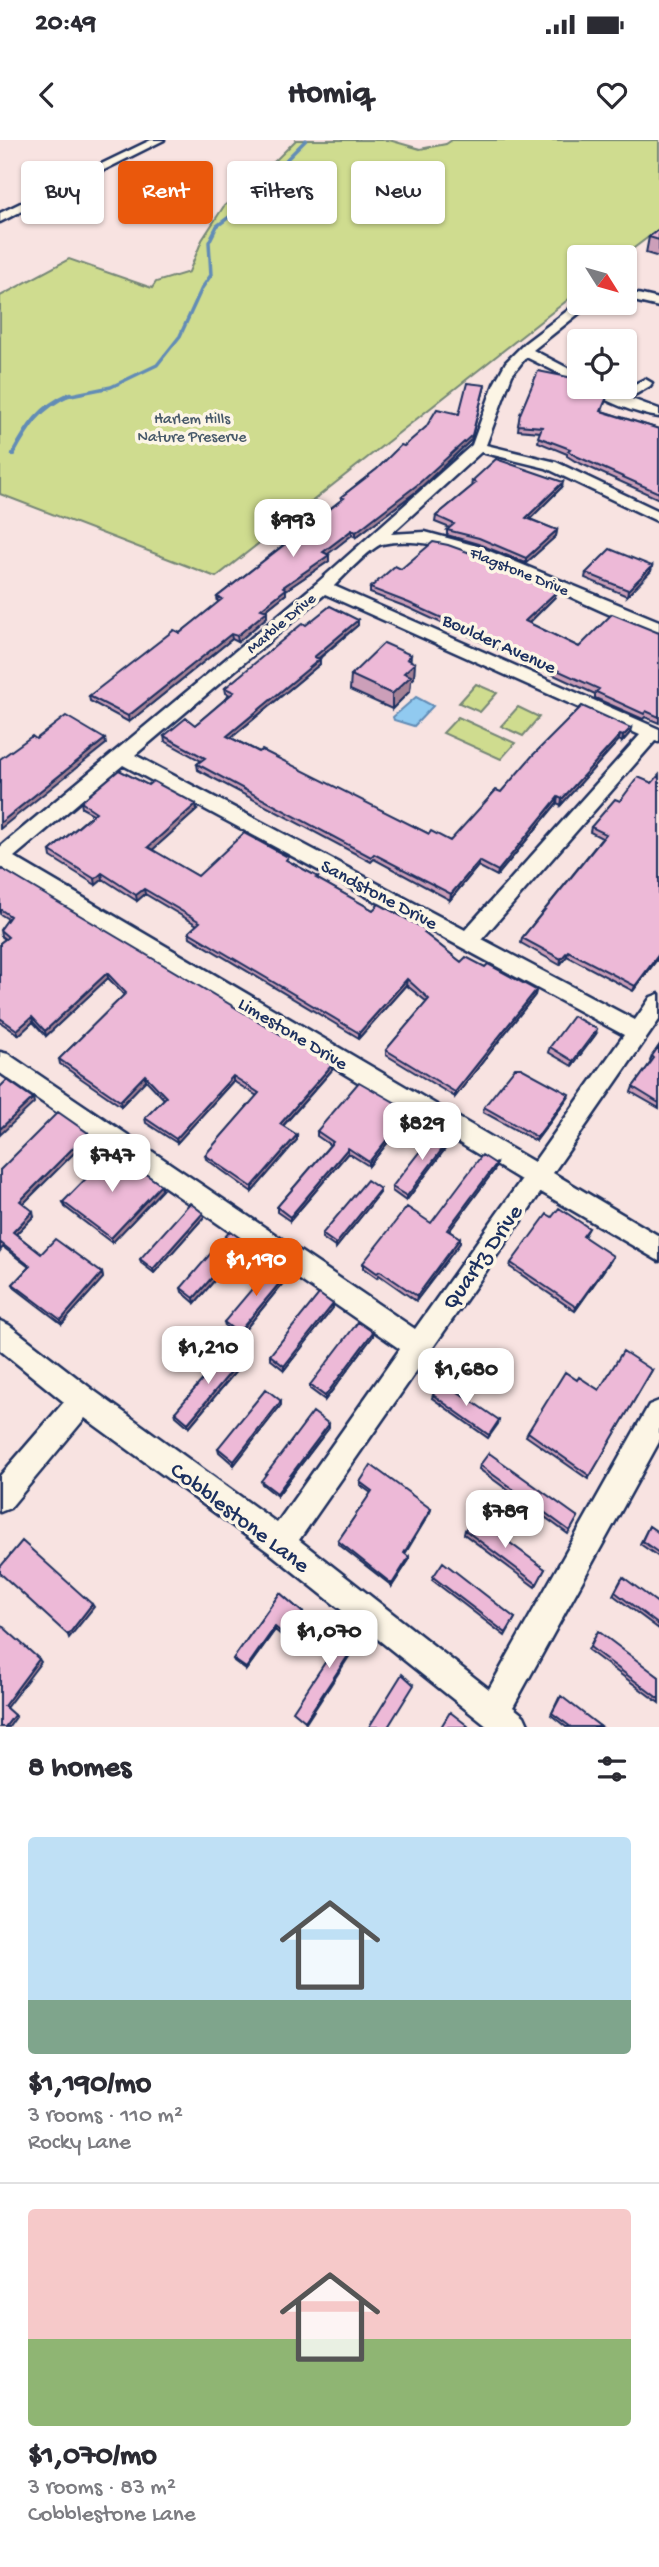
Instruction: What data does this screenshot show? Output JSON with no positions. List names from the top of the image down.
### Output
{
  "streets": {
    "street": [
      "Flagstone Drive",
      "Marble Drive",
      "Boulder Avenue",
      "Sandstone Drive",
      "Limestone Drive",
      "Quartz Drive",
      "Cobblestone Lane"
    ]
  },
  "crossings": [
    ["Flagstone Drive", "Marble Drive"],
    ["Marble Drive", "Boulder Avenue"],
    ["Marble Drive", "Sandstone Drive"],
    ["Marble Drive", "Limestone Drive"],
    ["Sandstone Drive", "Quartz Drive"],
    ["Limestone Drive", "Quartz Drive"],
    ["Quartz Drive", "Cobblestone Lane"]
  ],
  "parks": ["Harlem Hills Nature Preserve"],
  "north": "bottom right",
  "page": {
    "status": "20:49",
    "header": "Homiq",
    "chip": [
      "Buy",
      "Rent",
      "Filters",
      "New"
    ],
    "price": [
      "$993",
      "$829",
      "$747",
      "$1,190",
      "$1,210",
      "$1,680",
      "$789",
      "$1,070"
    ],
    "heading": "8 homes",
    "list": [
      {
        "name": "$1,190/mo",
        "note": "3 rooms · 110 m² · Rocky Lane"
      },
      {
        "name": "$1,070/mo",
        "note": "3 rooms · 83 m² · Cobblestone Lane"
      }
    ]
  }
}
